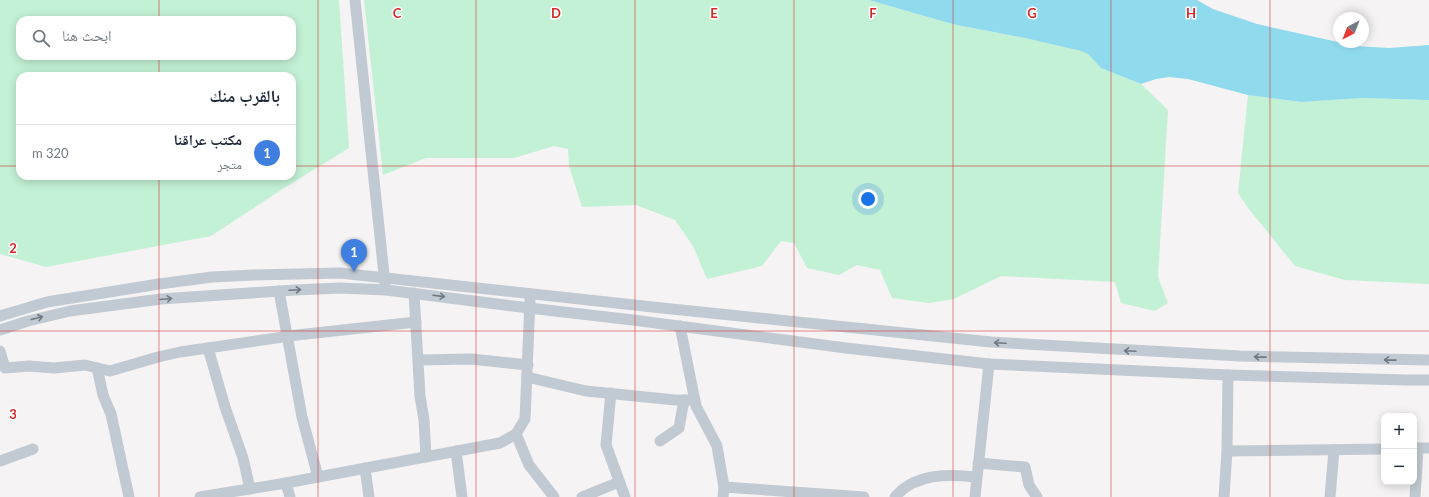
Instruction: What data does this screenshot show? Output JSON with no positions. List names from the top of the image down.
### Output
{
  "north": "bottom left",
  "page": {
    "search": "ابحث هنا",
    "heading": "بالقرب منك",
    "list": [
      {
        "mark": "1",
        "name": "مكتب عراقنا",
        "note": "متجر",
        "value": "320 m"
      }
    ],
    "pins": "1",
    "map_buttons": ["+", "−"]
  },
  "grid": {
    "columns": [
      "C",
      "D",
      "E",
      "F",
      "G",
      "H"
    ],
    "rows": ["2", "3"]
  }
}
